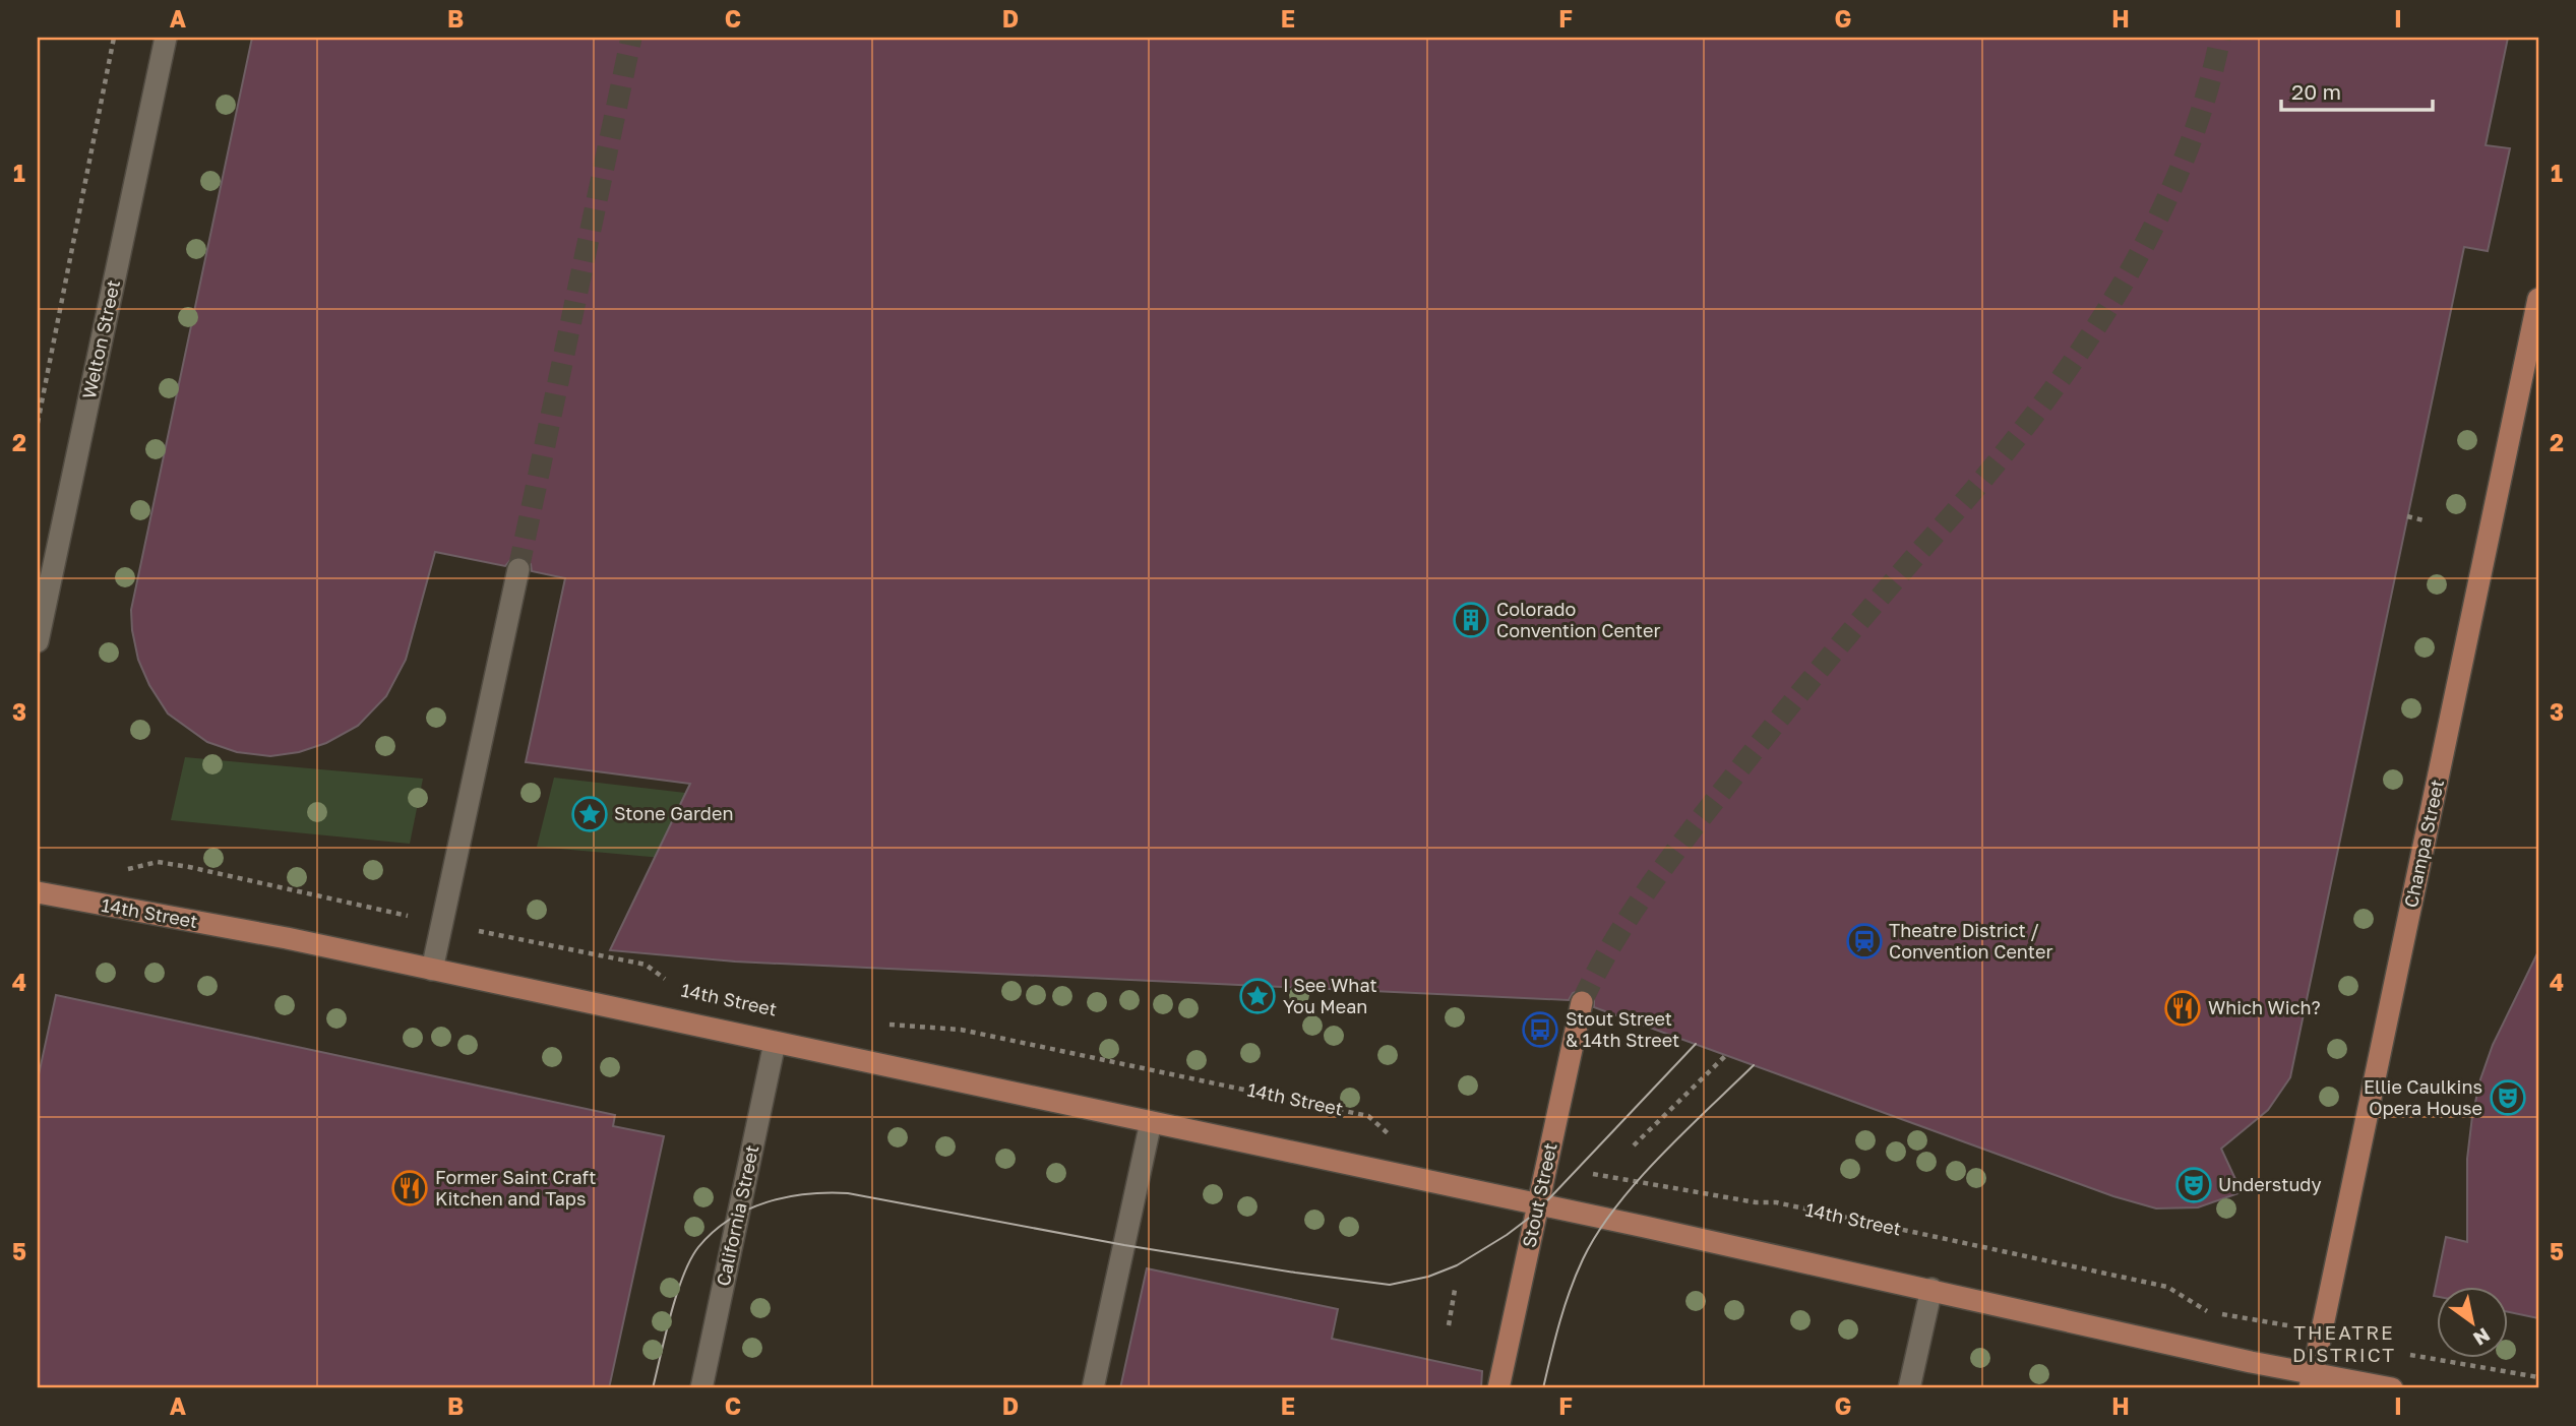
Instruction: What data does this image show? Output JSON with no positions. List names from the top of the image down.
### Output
{
  "streets": {
    "main road": ["Champa Street", "14th Street", "Stout Street"],
    "street": ["Welton Street", "California Street"]
  },
  "crossings": [
    ["Champa Street", "14th Street"],
    ["14th Street", "Stout Street"],
    ["14th Street", "California Street"]
  ],
  "districts": ["THEATRE DISTRICT"],
  "places": {
    "building": ["Colorado Convention Center"],
    "place": ["Stone Garden", "I See What You Mean"],
    "station": ["Theatre District / Convention Center"],
    "restaurant": ["Which Wich?", "Former Saint Craft Kitchen and Taps"],
    "bus stop": ["Stout Street & 14th Street"],
    "theatre": ["Ellie Caulkins Opera House", "Understudy"]
  },
  "scale_bar": "20 m",
  "north": "bottom right",
  "grid": {
    "columns": [
      "A",
      "B",
      "C",
      "D",
      "E",
      "F",
      "G",
      "H",
      "I"
    ],
    "rows": [
      "1",
      "2",
      "3",
      "4",
      "5"
    ]
  }
}
